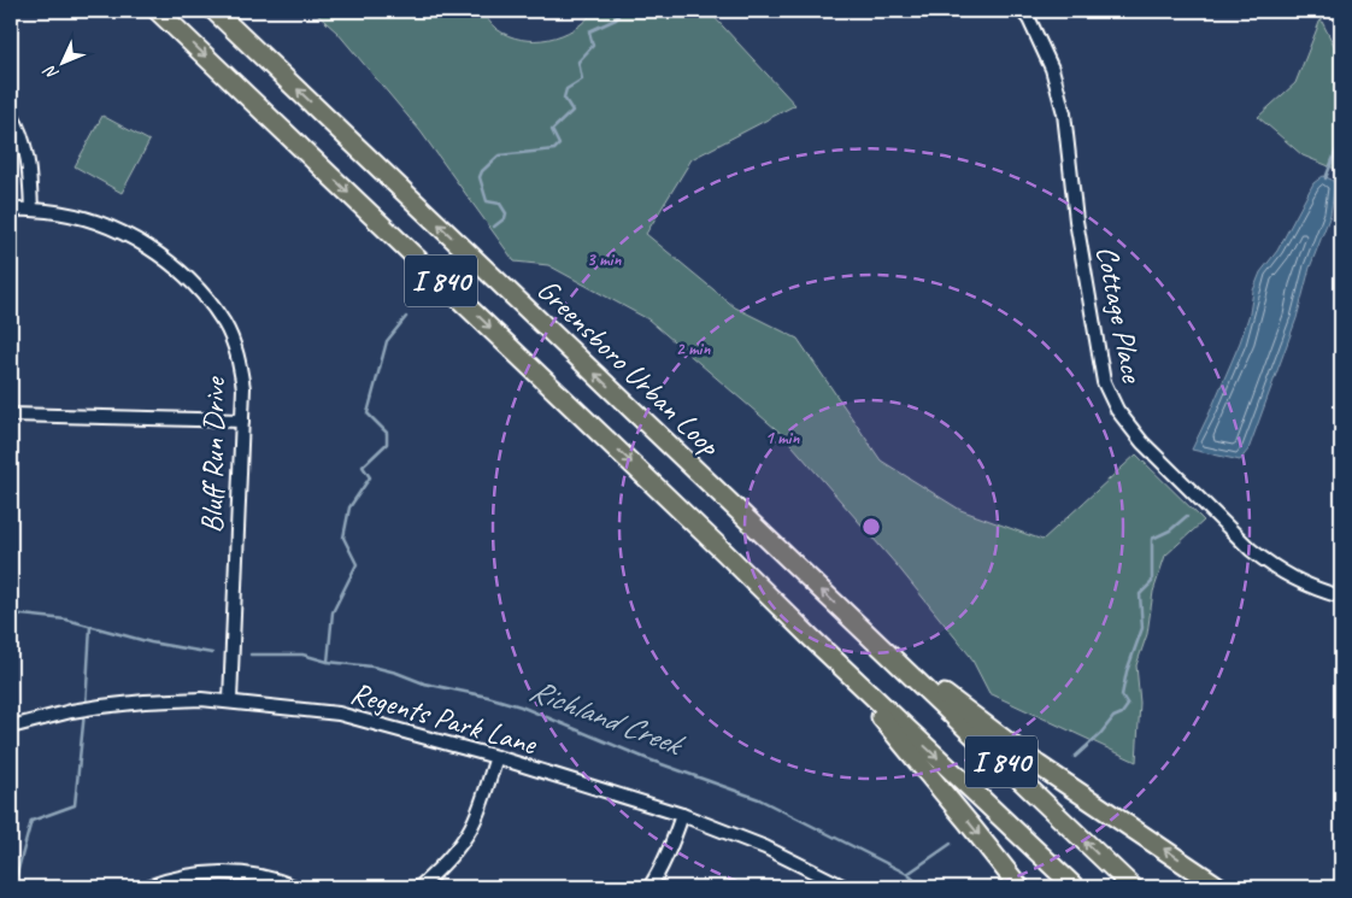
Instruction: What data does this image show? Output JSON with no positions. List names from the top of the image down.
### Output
{
  "streets": {
    "highway": ["I 840", "Greensboro Urban Loop"],
    "street": ["Cottage Place", "Bluff Run Drive", "Regents Park Lane"]
  },
  "crossings": [
    ["Bluff Run Drive", "Regents Park Lane"]
  ],
  "water": ["Richland Creek"],
  "north": "bottom left",
  "rings": ["3 min", "2 min", "1 min"]
}
